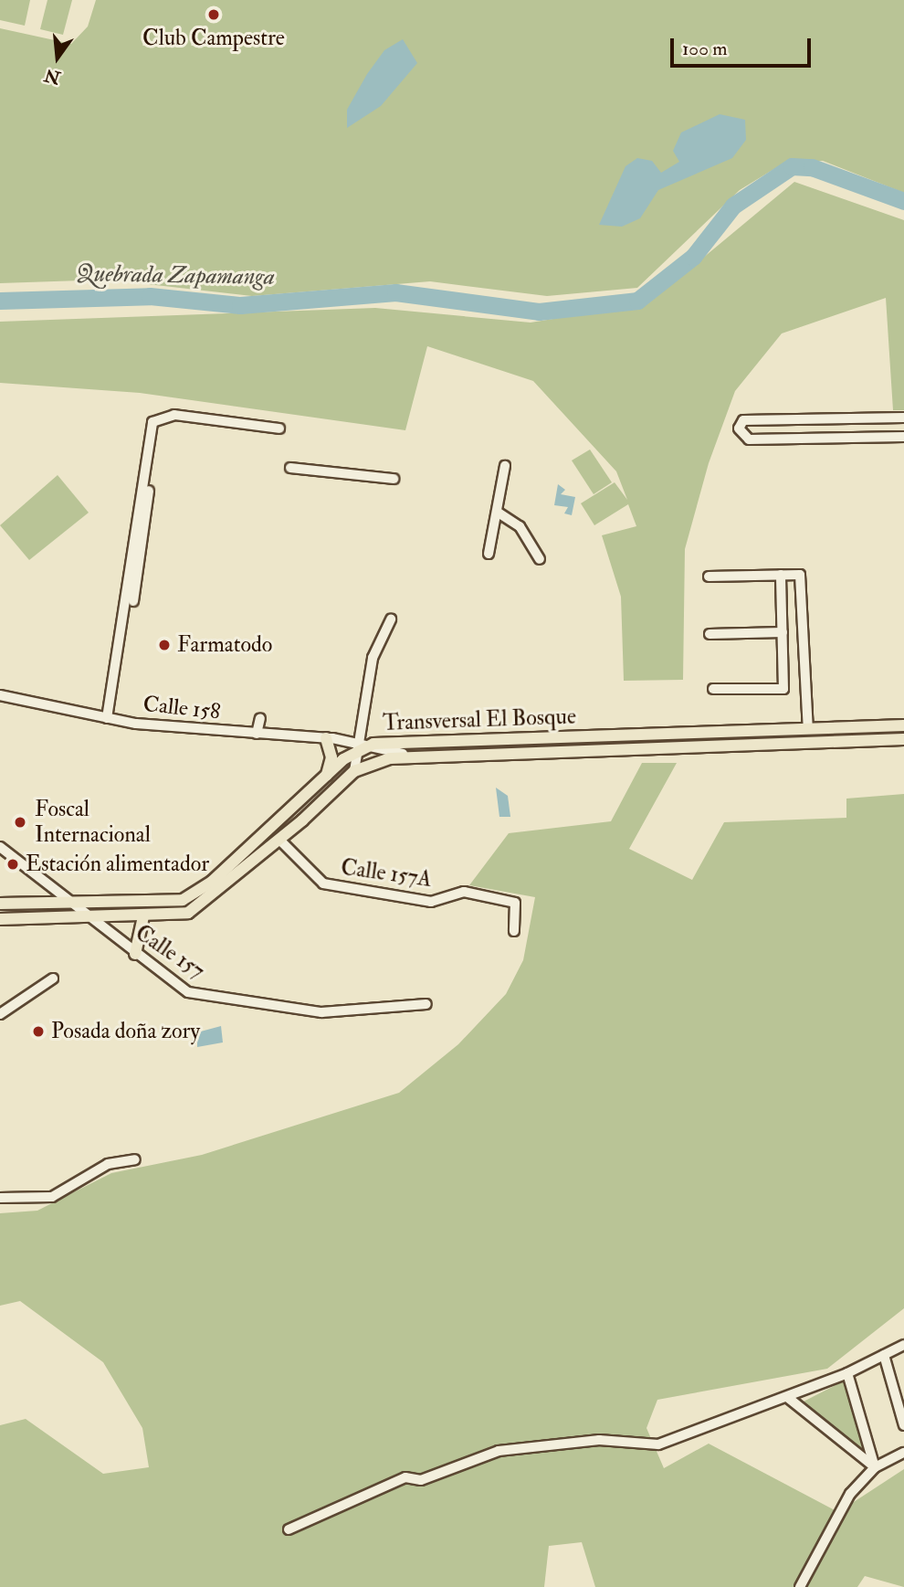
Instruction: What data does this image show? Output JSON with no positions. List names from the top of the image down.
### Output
{
  "streets": {
    "main road": ["Transversal El Bosque"],
    "street": ["Calle 158", "Calle 157A", "Calle 157"]
  },
  "crossings": [
    ["Calle 158", "Transversal El Bosque"],
    ["Transversal El Bosque", "Calle 157A"],
    ["Transversal El Bosque", "Calle 157"]
  ],
  "water": ["Quebrada Zapamanga"],
  "places": [
    "Club Campestre",
    "Farmatodo",
    "Foscal Internacional",
    "Estación alimentador",
    "Posada doña zory"
  ],
  "scale_bar": "100 m",
  "north": "bottom"
}
